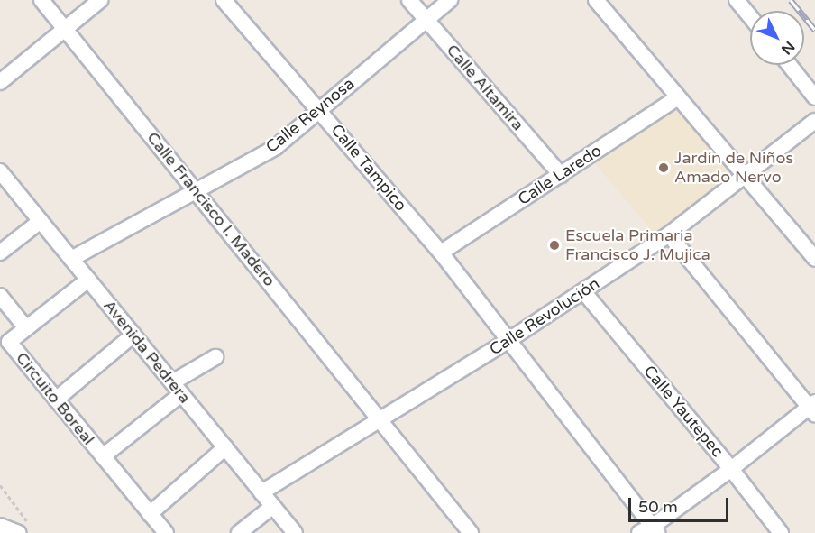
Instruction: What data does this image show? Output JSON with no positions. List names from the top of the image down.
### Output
{
  "streets": {
    "street": [
      "Calle Altamira",
      "Calle Reynosa",
      "Calle Tampico",
      "Calle Laredo",
      "Calle Francisco I. Madero",
      "Calle Revolución",
      "Avenida Pedrera",
      "Circuito Boreal",
      "Calle Yautepec"
    ]
  },
  "crossings": [
    ["Calle Altamira", "Calle Reynosa"],
    ["Calle Altamira", "Calle Laredo"],
    ["Calle Reynosa", "Calle Tampico"],
    ["Calle Reynosa", "Calle Francisco I. Madero"],
    ["Calle Reynosa", "Avenida Pedrera"],
    ["Calle Tampico", "Calle Laredo"],
    ["Calle Tampico", "Calle Revolución"],
    ["Calle Francisco I. Madero", "Calle Revolución"],
    ["Calle Revolución", "Avenida Pedrera"],
    ["Calle Revolución", "Calle Yautepec"],
    ["Avenida Pedrera", "Circuito Boreal"]
  ],
  "places": ["Jardín de Niños Amado Nervo", "Escuela Primaria Francisco J. Mujica"],
  "scale_bar": "50 m",
  "north": "bottom right"
}
